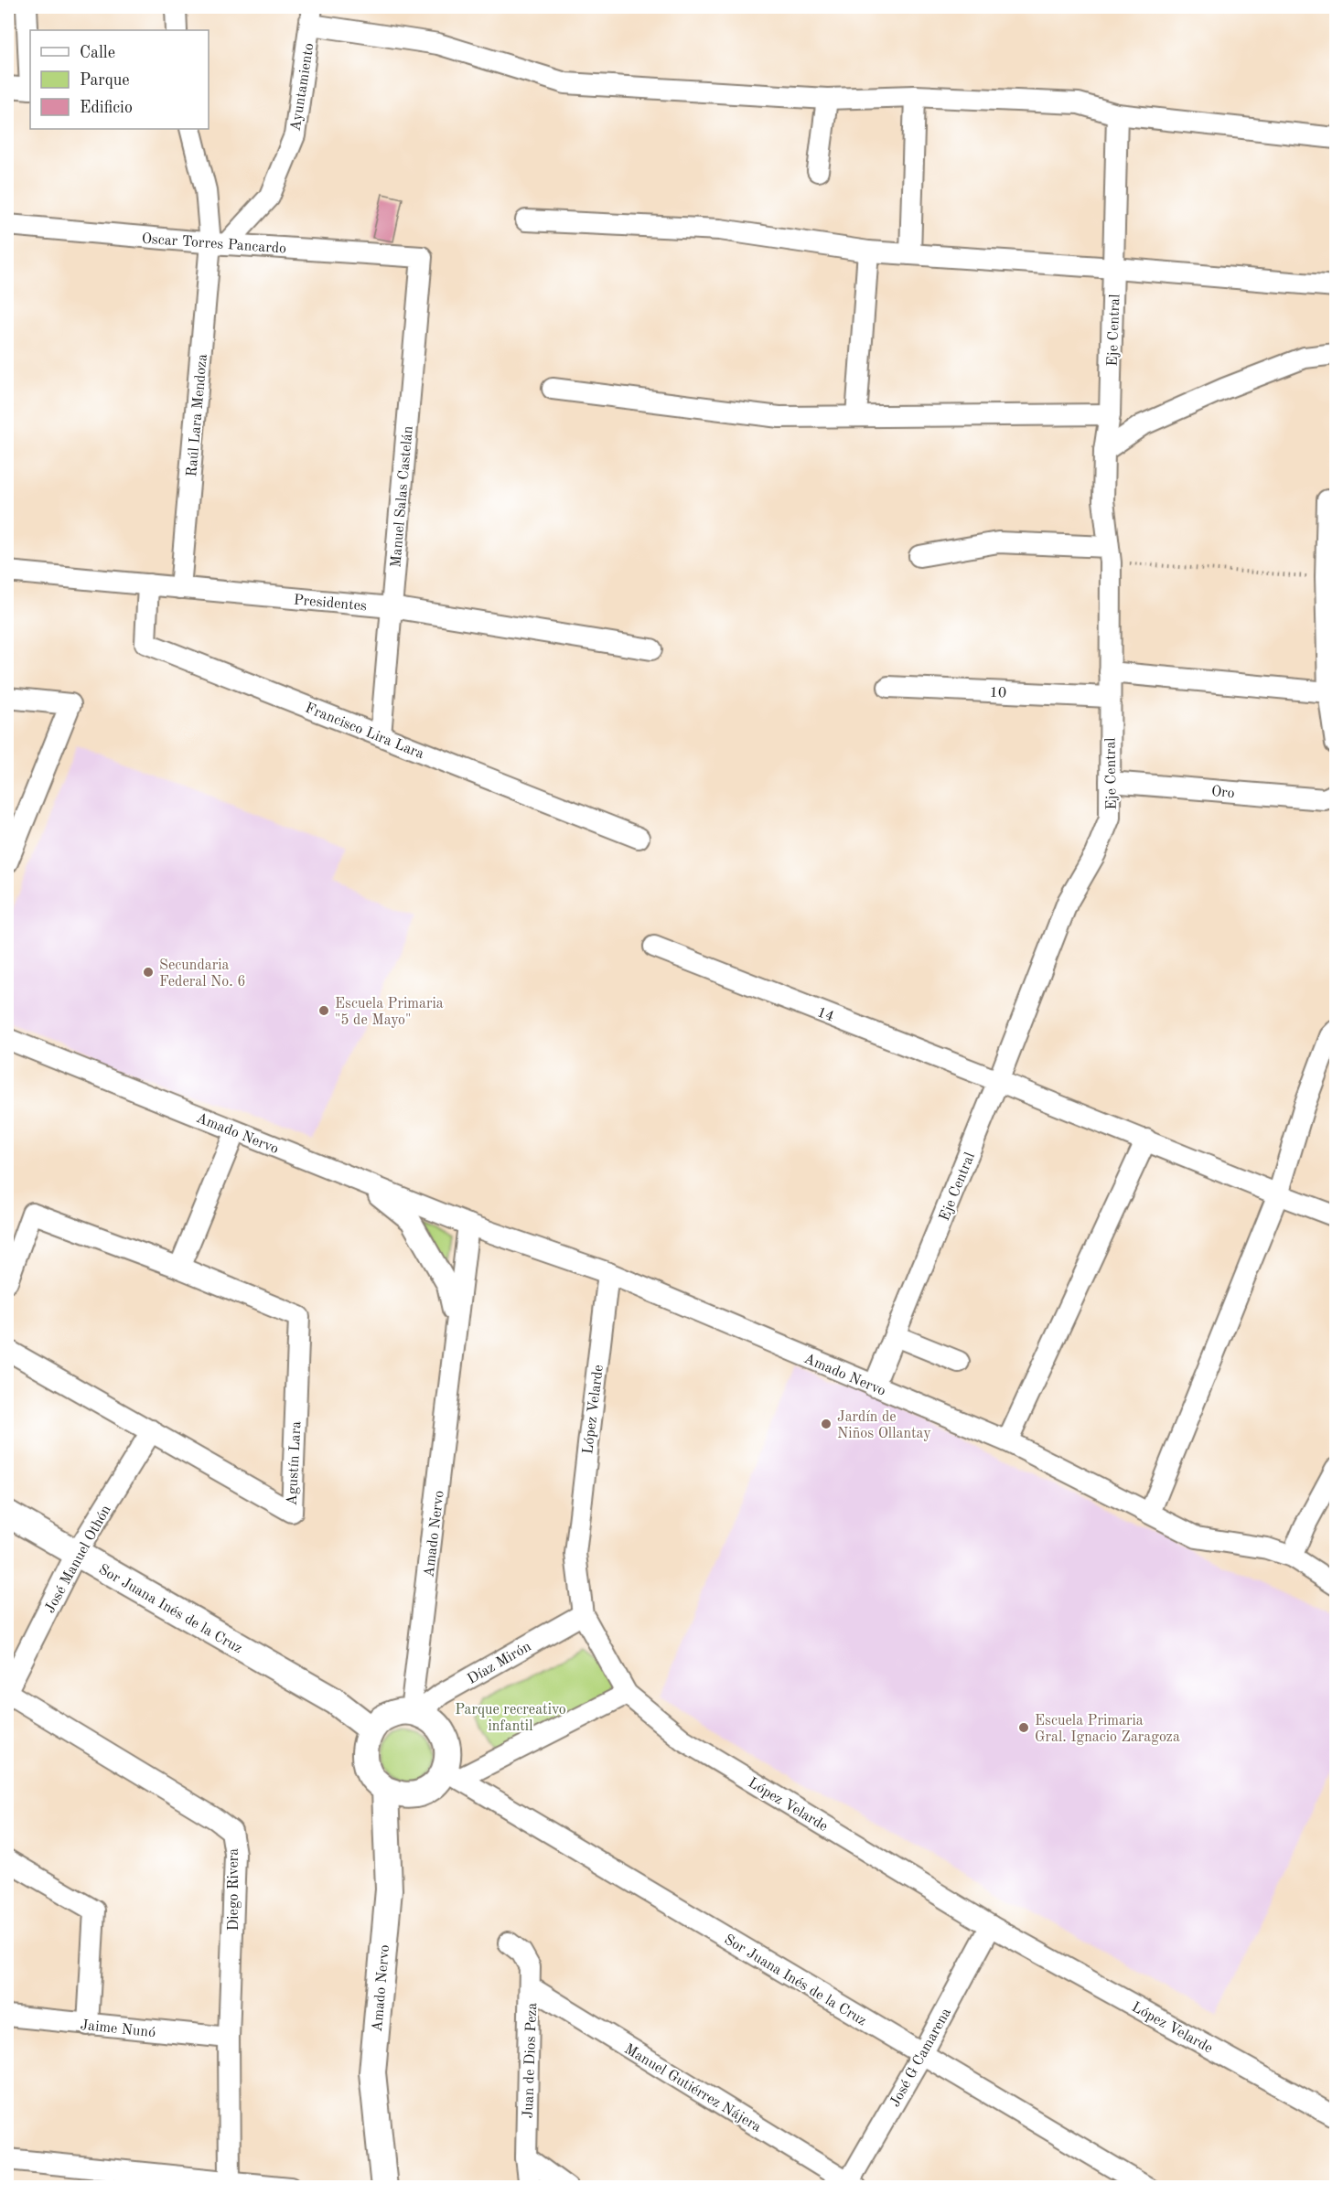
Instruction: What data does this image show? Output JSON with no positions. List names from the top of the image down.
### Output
{
  "streets": {
    "main road": ["Amado Nervo", "Sor Juana Inés de la Cruz"],
    "street": [
      "Ayuntamiento",
      "Oscar Torres Pancardo",
      "Eje Central",
      "Raúl Lara Mendoza",
      "Manuel Salas Castelán",
      "Presidentes",
      "10",
      "Francisco Lira Lara",
      "Oro",
      "14",
      "López Velarde",
      "Agustín Lara",
      "José Manuel Othón",
      "Díaz Mirón",
      "Diego Rivera",
      "Jaime Nunó",
      "José G Camarena",
      "Juan de Dios Peza",
      "Manuel Gutiérrez Nájera"
    ]
  },
  "crossings": [
    ["Ayuntamiento", "Oscar Torres Pancardo"],
    ["Ayuntamiento", "Raúl Lara Mendoza"],
    ["Oscar Torres Pancardo", "Raúl Lara Mendoza"],
    ["Oscar Torres Pancardo", "Manuel Salas Castelán"],
    ["Eje Central", "10"],
    ["Eje Central", "Oro"],
    ["Eje Central", "14"],
    ["Eje Central", "Amado Nervo"],
    ["Raúl Lara Mendoza", "Presidentes"],
    ["Manuel Salas Castelán", "Presidentes"],
    ["Manuel Salas Castelán", "Francisco Lira Lara"],
    ["Presidentes", "Francisco Lira Lara"],
    ["Amado Nervo", "López Velarde"],
    ["Amado Nervo", "Sor Juana Inés de la Cruz"],
    ["Amado Nervo", "Díaz Mirón"],
    ["López Velarde", "Díaz Mirón"],
    ["López Velarde", "José G Camarena"],
    ["Agustín Lara", "José Manuel Othón"],
    ["José Manuel Othón", "Sor Juana Inés de la Cruz"],
    ["José Manuel Othón", "Diego Rivera"],
    ["Sor Juana Inés de la Cruz", "Díaz Mirón"],
    ["Sor Juana Inés de la Cruz", "José G Camarena"],
    ["Diego Rivera", "Jaime Nunó"],
    ["José G Camarena", "Manuel Gutiérrez Nájera"],
    ["Juan de Dios Peza", "Manuel Gutiérrez Nájera"]
  ],
  "parks": ["Parque recreativo infantil"],
  "places": [
    "Secundaria Federal No. 6",
    "Escuela Primaria \"5 de Mayo\"",
    "Jardín de Niños Ollantay",
    "Escuela Primaria Gral. Ignacio Zaragoza"
  ],
  "legend": ["Calle", "Parque", "Edificio"]
}
